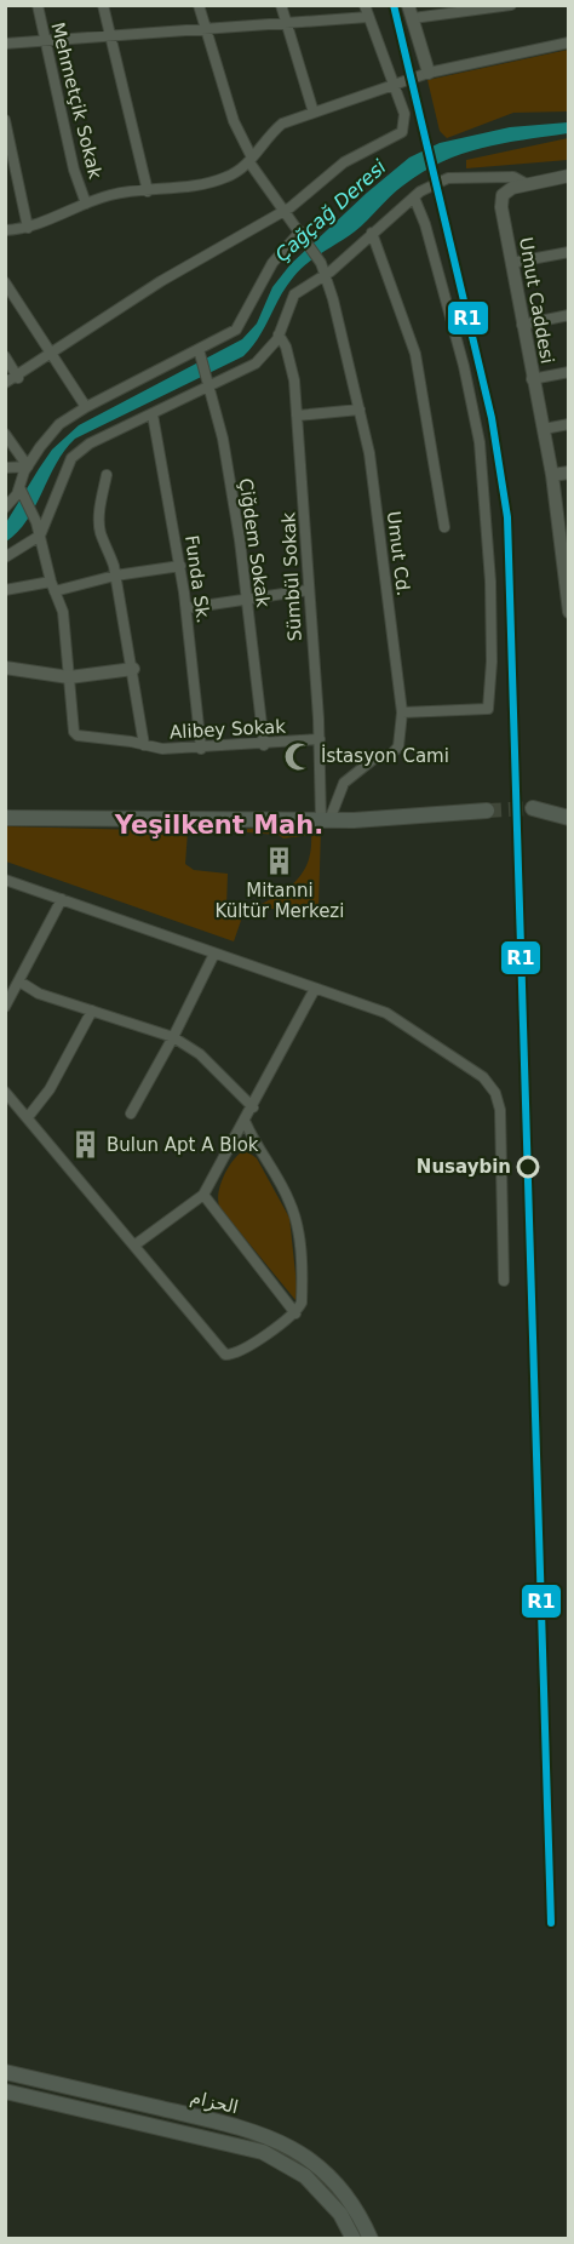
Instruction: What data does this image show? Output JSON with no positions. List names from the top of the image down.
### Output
{
  "streets": {
    "main road": ["الحزام"],
    "street": [
      "Mehmetçik Sokak",
      "Umut Caddesi",
      "Çiğdem Sokak",
      "Umut Cd.",
      "Sümbül Sokak",
      "Funda Sk.",
      "Alibey Sokak"
    ]
  },
  "crossings": [
    ["Çiğdem Sokak", "Alibey Sokak"],
    ["Umut Cd.", "Sümbül Sokak"],
    ["Sümbül Sokak", "Alibey Sokak"],
    ["Funda Sk.", "Alibey Sokak"]
  ],
  "districts": ["Yeşilkent Mah."],
  "water": ["Çağçağ Deresi"],
  "places": {
    "mosque": ["İstasyon Cami"],
    "building": ["Mitanni Kültür Merkezi", "Bulun Apt A Blok"],
    "other": ["Nusaybin"]
  },
  "lines": ["transit line R1"]
}
